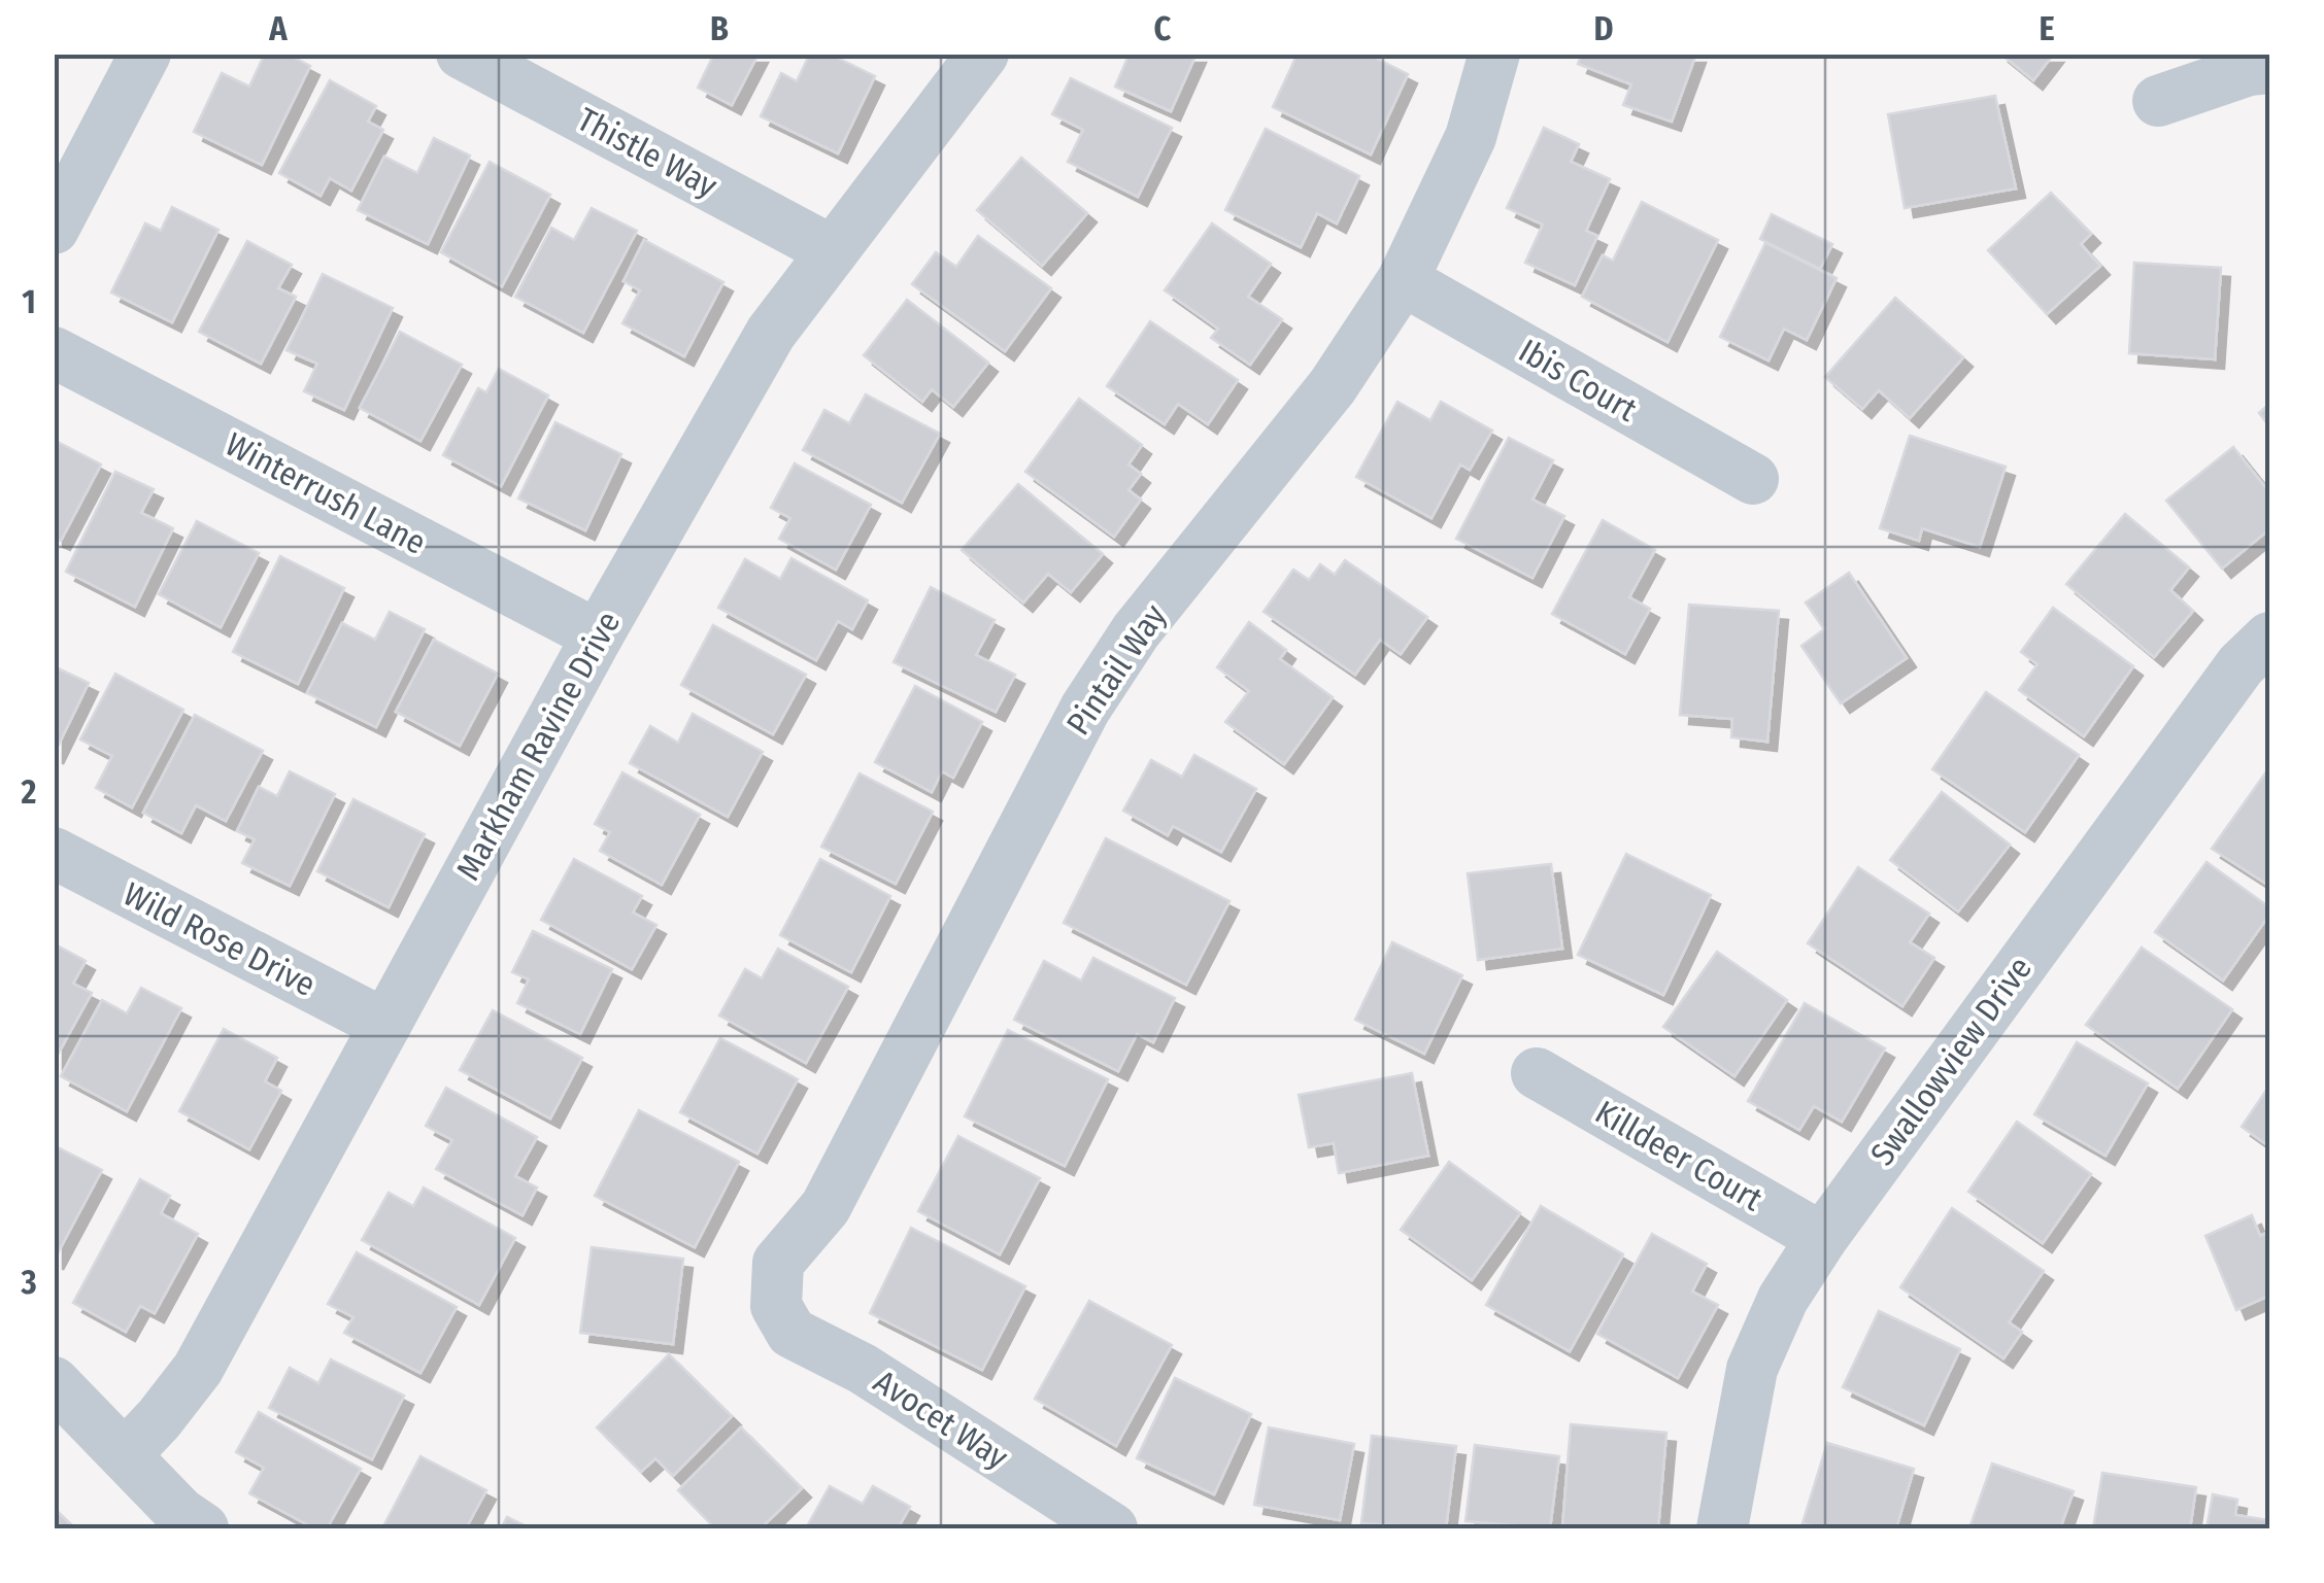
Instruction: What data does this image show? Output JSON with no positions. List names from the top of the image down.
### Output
{
  "streets": {
    "street": [
      "Thistle Way",
      "Ibis Court",
      "Winterrush Lane",
      "Pintail Way",
      "Markham Ravine Drive",
      "Wild Rose Drive",
      "Swallowview Drive",
      "Killdeer Court",
      "Avocet Way"
    ]
  },
  "crossings": [
    ["Thistle Way", "Markham Ravine Drive"],
    ["Ibis Court", "Pintail Way"],
    ["Winterrush Lane", "Markham Ravine Drive"],
    ["Pintail Way", "Avocet Way"],
    ["Markham Ravine Drive", "Wild Rose Drive"],
    ["Swallowview Drive", "Killdeer Court"]
  ],
  "grid": {
    "columns": [
      "A",
      "B",
      "C",
      "D",
      "E"
    ],
    "rows": ["1", "2", "3"]
  }
}
